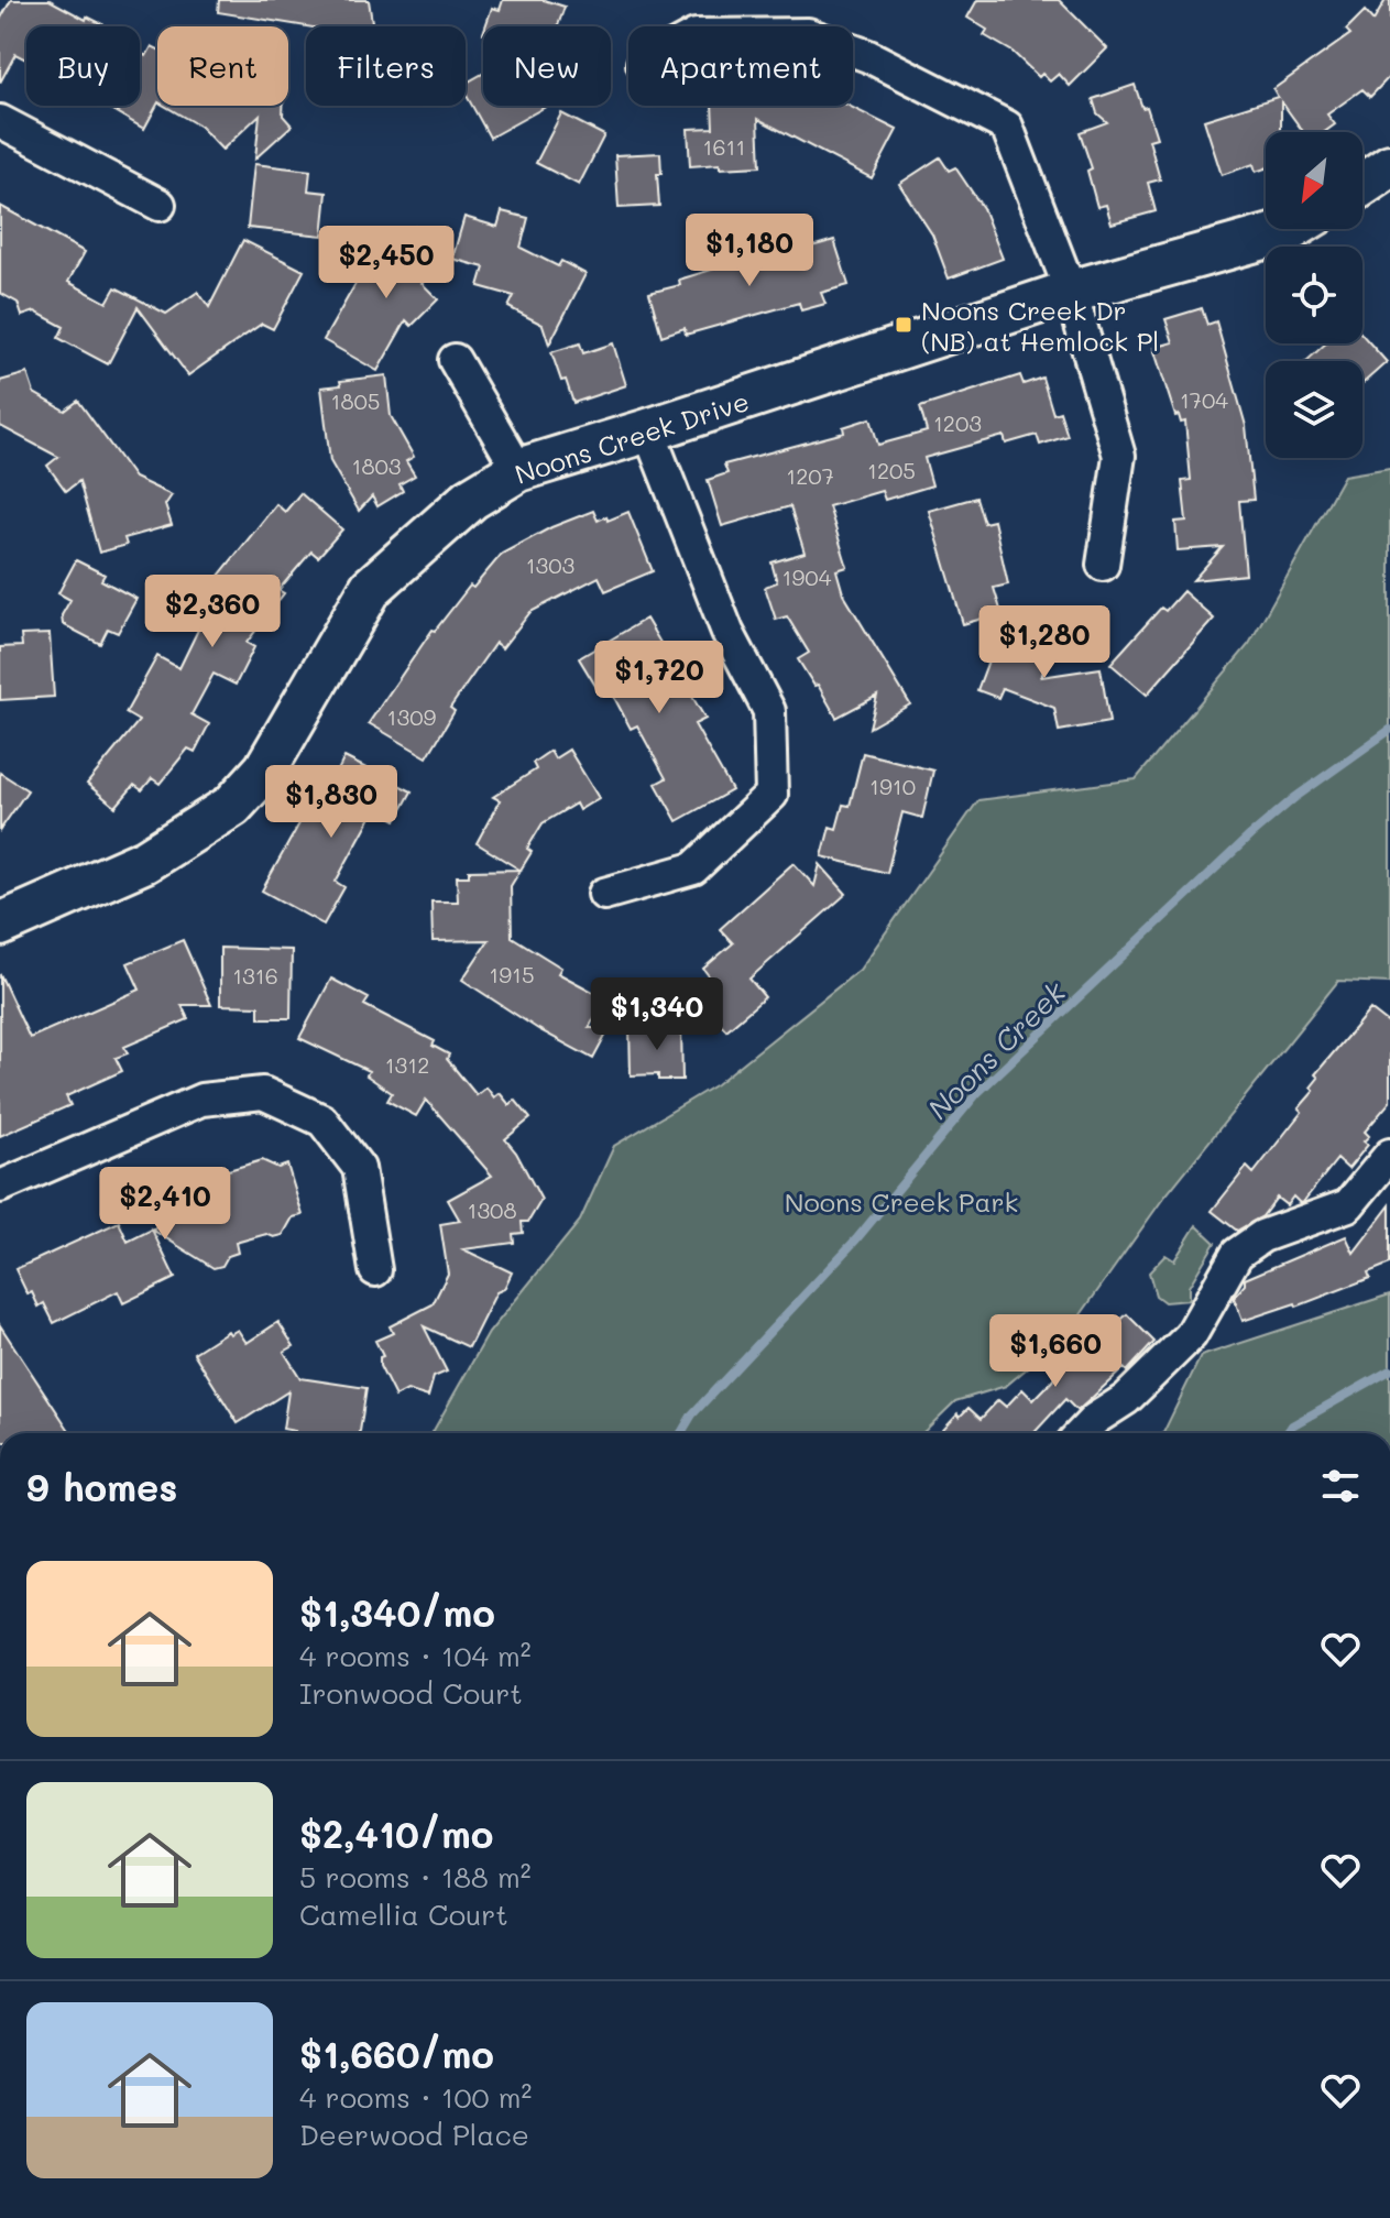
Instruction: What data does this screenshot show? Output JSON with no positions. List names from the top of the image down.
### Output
{
  "streets": {
    "street": ["Noons Creek Drive"]
  },
  "water": ["Noons Creek"],
  "parks": ["Noons Creek Park"],
  "places": {
    "transit": ["Noons Creek Dr (NB) at Hemlock Pl"]
  },
  "house_numbers": [
    "1611",
    "1704",
    "1805",
    "1203",
    "1803",
    "1205",
    "1207",
    "1303",
    "1904",
    "1309",
    "1910",
    "1915",
    "1316",
    "1312",
    "1308"
  ],
  "north": "bottom left",
  "page": {
    "chip": [
      "Buy",
      "Rent",
      "Filters",
      "New",
      "Apartment"
    ],
    "price": [
      "$1,180",
      "$2,450",
      "$2,360",
      "$1,280",
      "$1,720",
      "$1,830",
      "$1,340",
      "$2,410",
      "$1,660"
    ],
    "heading": "9 homes",
    "list": [
      {
        "name": "$1,340/mo",
        "note": "4 rooms · 104 m² · Ironwood Court"
      },
      {
        "name": "$2,410/mo",
        "note": "5 rooms · 188 m² · Camellia Court"
      },
      {
        "name": "$1,660/mo",
        "note": "4 rooms · 100 m² · Deerwood Place"
      }
    ]
  }
}
